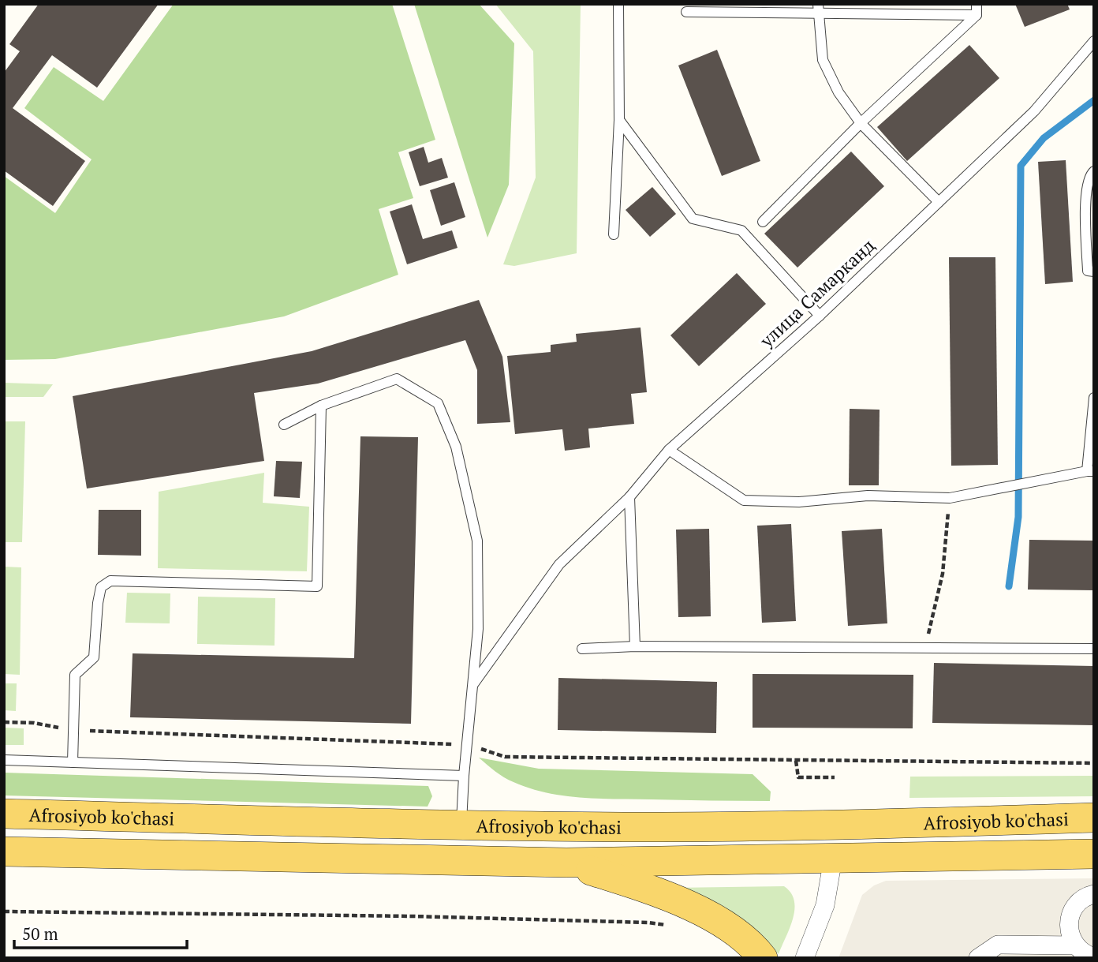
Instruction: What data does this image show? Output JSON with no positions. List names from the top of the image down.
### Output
{
  "streets": {
    "main road": ["Afrosiyob ko'chasi"],
    "lane": ["улица Самарканд"]
  },
  "scale_bar": "50 m"
}
